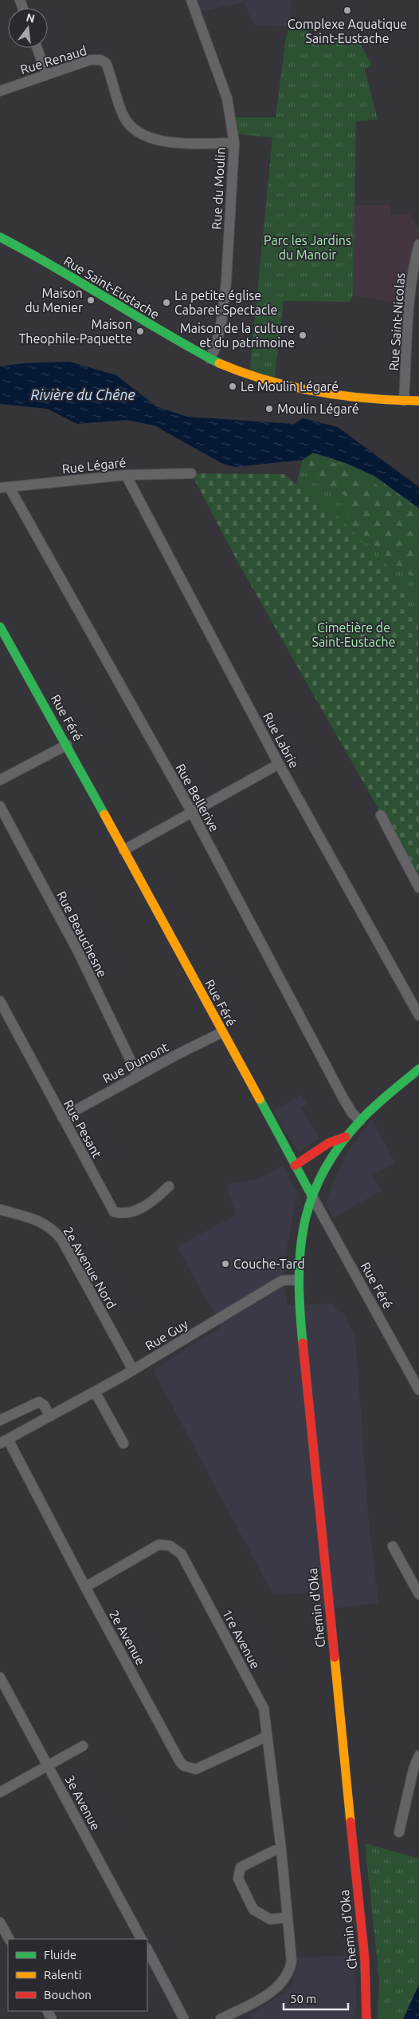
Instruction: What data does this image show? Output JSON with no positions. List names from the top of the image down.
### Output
{
  "streets": {
    "street": [
      "Rue Renaud",
      "Rue du Moulin",
      "Rue Saint-Eustache",
      "Rue Saint-Nicolas",
      "Rue Légaré",
      "Rue Féré",
      "Rue Labrie",
      "Rue Bellerive",
      "Rue Beauchesne",
      "Rue Dumont",
      "Rue Pesant",
      "2e Avenue Nord",
      "Rue Guy",
      "Chemin d'Oka",
      "2e Avenue",
      "1re Avenue",
      "3e Avenue"
    ]
  },
  "crossings": [
    ["Rue Renaud", "Rue du Moulin"],
    ["Rue du Moulin", "Rue Saint-Eustache"],
    ["Rue Saint-Eustache", "Rue Saint-Nicolas"],
    ["Rue Légaré", "Rue Labrie"],
    ["Rue Légaré", "Rue Bellerive"],
    ["Rue Féré", "Rue Dumont"],
    ["Rue Féré", "Chemin d'Oka"],
    ["Rue Bellerive", "Chemin d'Oka"],
    ["Rue Beauchesne", "Rue Dumont"],
    ["Rue Dumont", "Rue Pesant"],
    ["2e Avenue Nord", "Rue Guy"],
    ["Rue Guy", "Chemin d'Oka"],
    ["Rue Guy", "2e Avenue"],
    ["2e Avenue", "1re Avenue"]
  ],
  "water": ["Rivière du Chêne"],
  "parks": ["Parc les Jardins du Manoir", "Cimetière de Saint-Eustache"],
  "places": [
    "Complexe Aquatique Saint-Eustache",
    "Maison du Menier",
    "La petite église Cabaret Spectacle",
    "Maison Theophile-Paquette",
    "Maison de la culture et du patrimoine",
    "Le Moulin Légaré",
    "Moulin Légaré",
    "Couche-Tard"
  ],
  "legend": ["Fluide", "Ralenti", "Bouchon"],
  "scale_bar": "50 m",
  "north": "top"
}
